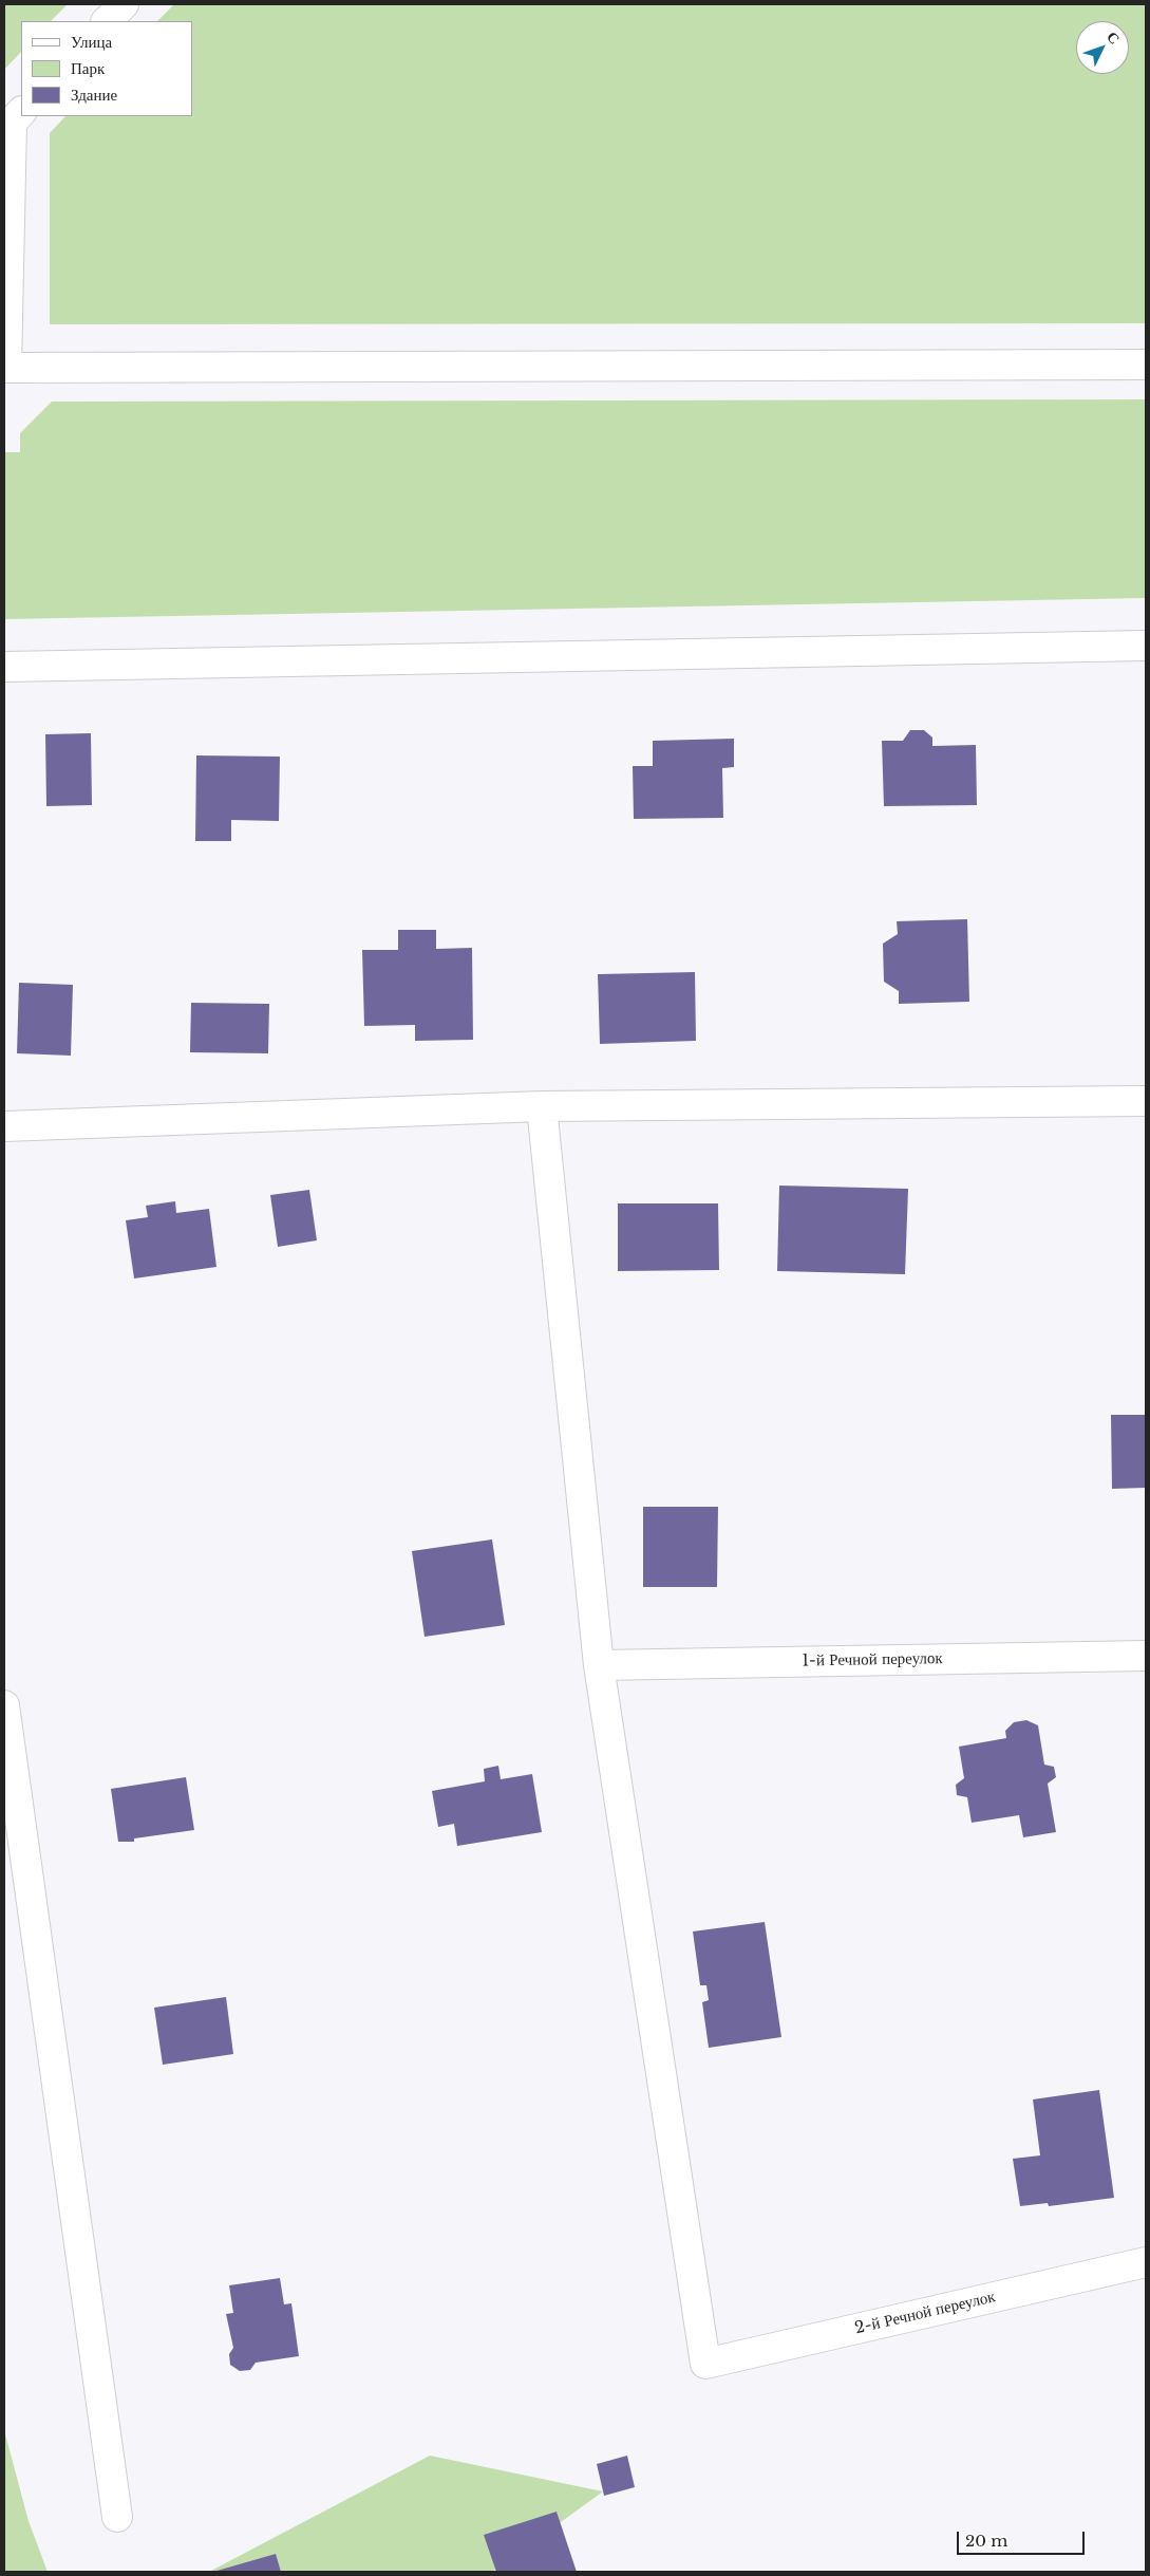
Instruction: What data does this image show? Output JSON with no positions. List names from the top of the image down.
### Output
{
  "streets": {
    "street": ["1-й Речной переулок", "2-й Речной переулок"]
  },
  "crossings": [
    ["1-й Речной переулок", "2-й Речной переулок"]
  ],
  "legend": ["Улица", "Парк", "Здание"],
  "scale_bar": "20 m",
  "north": "top right"
}
